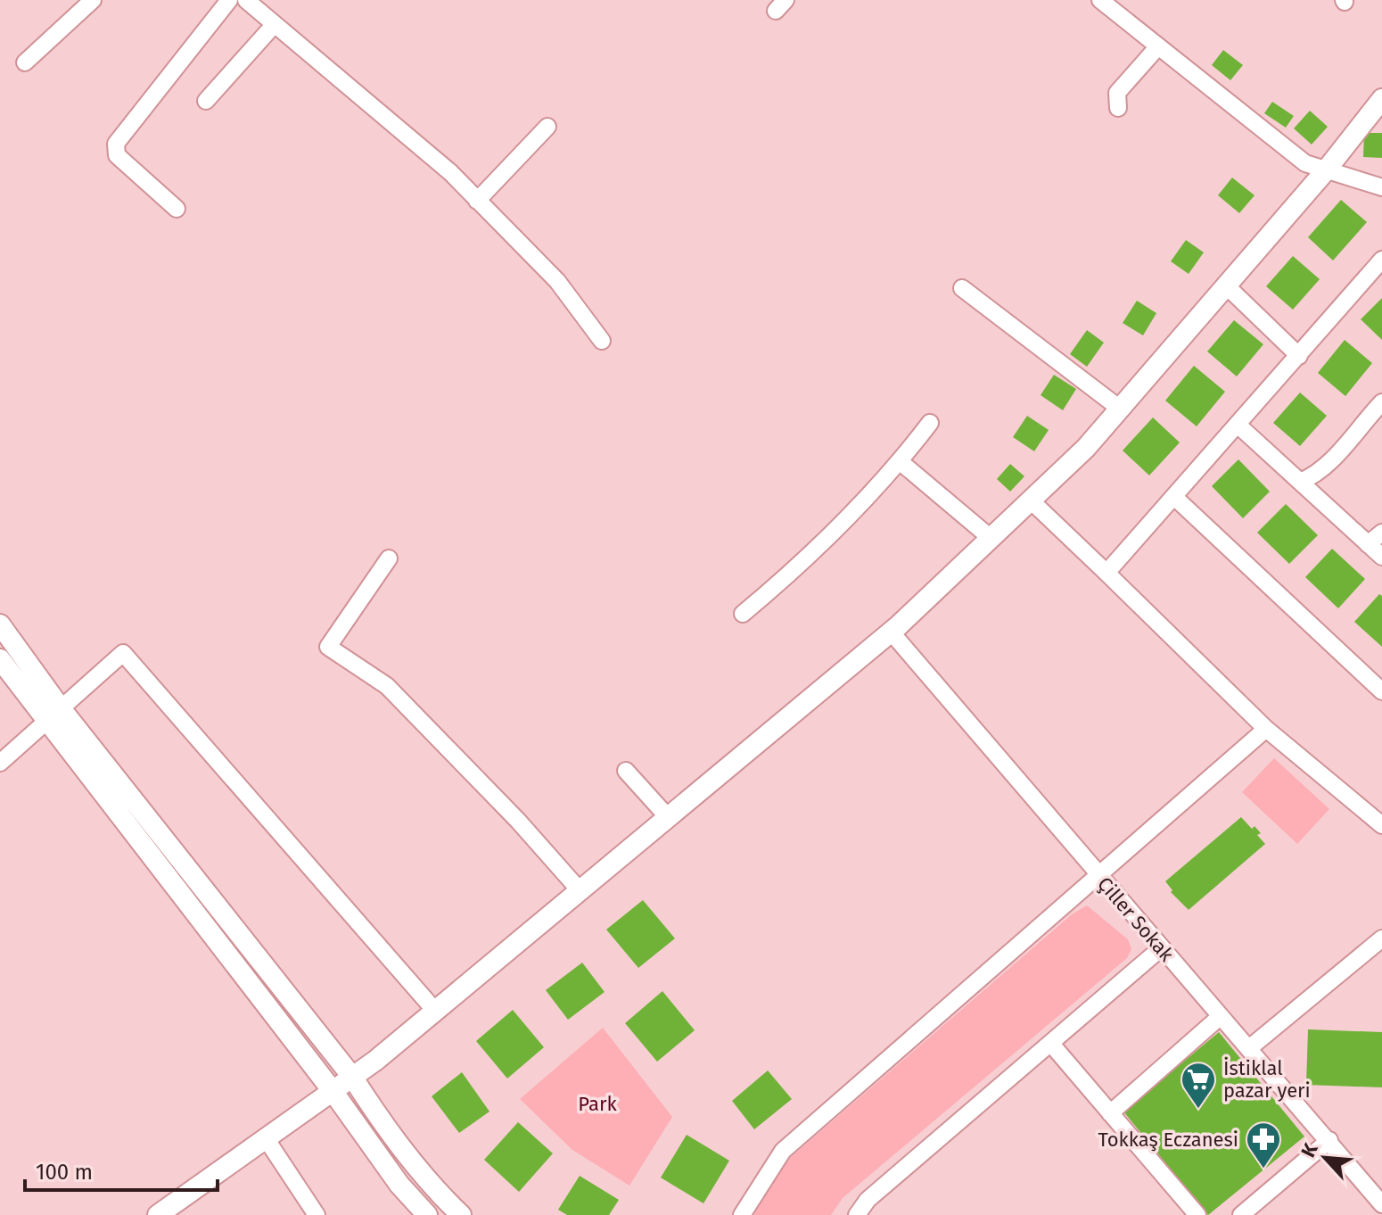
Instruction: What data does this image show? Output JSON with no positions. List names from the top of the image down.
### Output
{
  "streets": {
    "street": ["Çiller Sokak"]
  },
  "parks": ["Park"],
  "places": {
    "supermarket": ["İstiklal pazar yeri"],
    "pharmacy": ["Tokkaş Eczanesi"]
  },
  "scale_bar": "100 m",
  "north": "top left"
}
